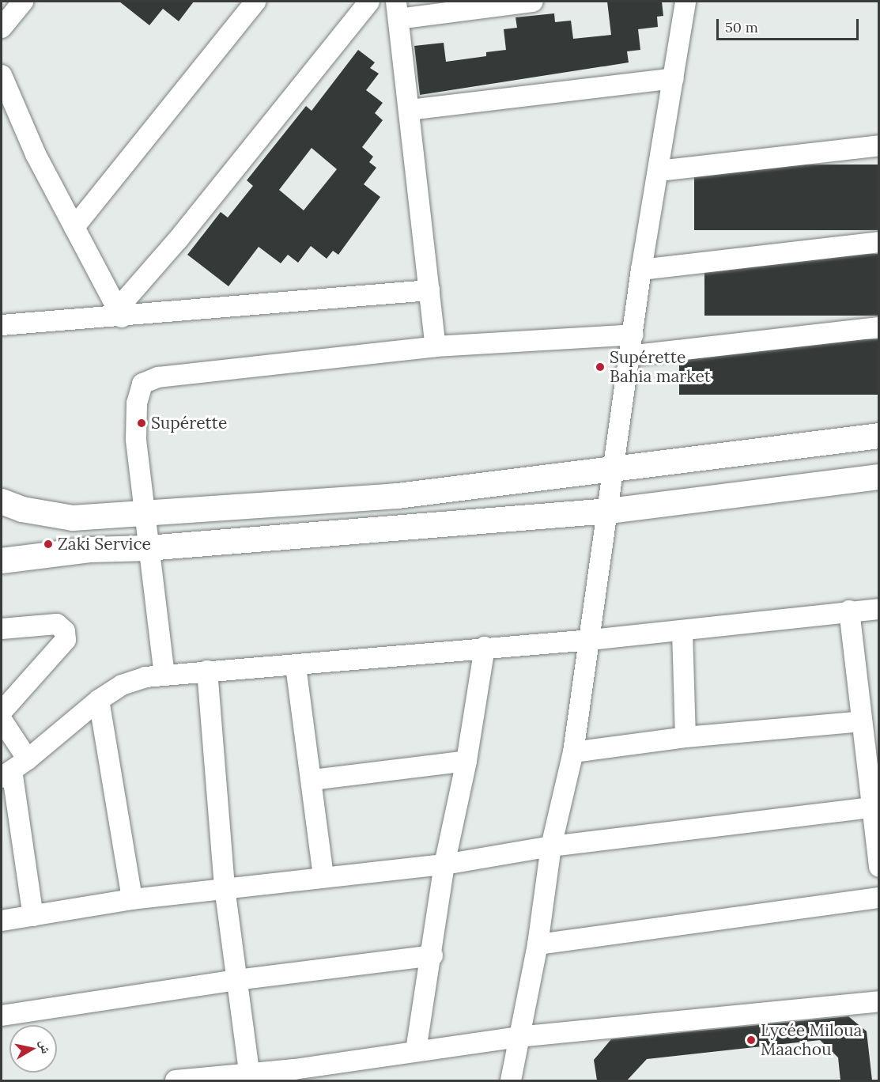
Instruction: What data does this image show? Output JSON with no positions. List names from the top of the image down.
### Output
{
  "places": [
    "Supérette Bahia market",
    "Supérette",
    "Zaki Service",
    "Lycée Miloua Maachou"
  ],
  "scale_bar": "50 m",
  "north": "right"
}
